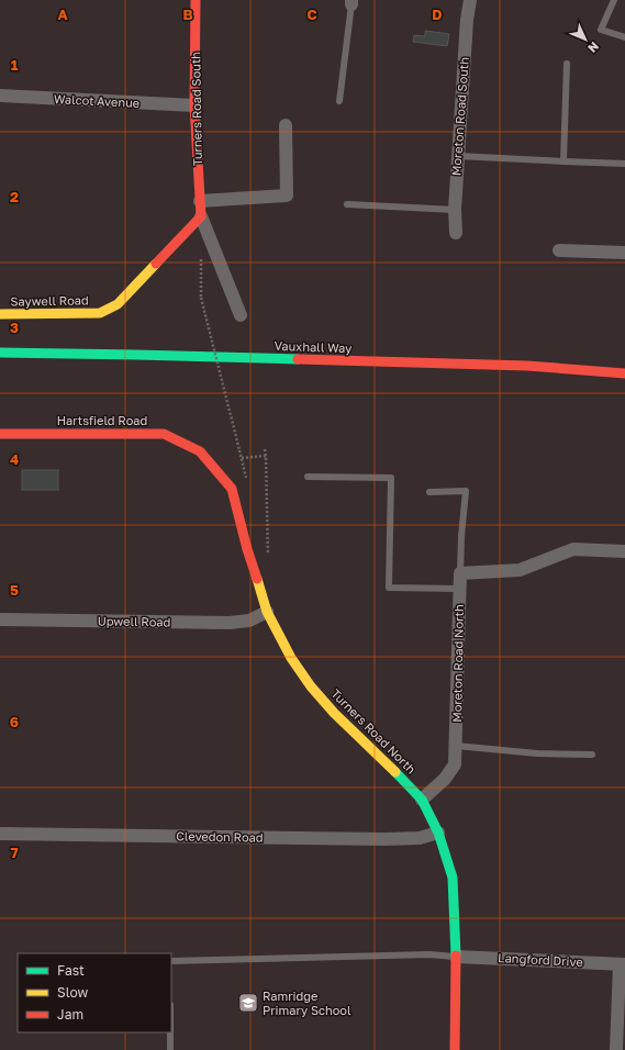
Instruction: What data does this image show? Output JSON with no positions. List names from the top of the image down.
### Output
{
  "streets": {
    "street": [
      "Walcot Avenue",
      "Turners Road South",
      "Moreton Road South",
      "Saywell Road",
      "Vauxhall Way",
      "Hartsfield Road",
      "Upwell Road",
      "Moreton Road North",
      "Turners Road North",
      "Clevedon Road",
      "Langford Drive"
    ]
  },
  "crossings": [
    ["Walcot Avenue", "Turners Road South"],
    ["Turners Road South", "Saywell Road"],
    ["Hartsfield Road", "Turners Road North"],
    ["Upwell Road", "Turners Road North"],
    ["Moreton Road North", "Turners Road North"],
    ["Turners Road North", "Clevedon Road"],
    ["Turners Road North", "Langford Drive"]
  ],
  "places": {
    "school or university": ["Ramridge Primary School"]
  },
  "legend": ["Fast", "Slow", "Jam"],
  "north": "bottom right",
  "grid": {
    "columns": [
      "A",
      "B",
      "C",
      "D"
    ],
    "rows": [
      "1",
      "2",
      "3",
      "4",
      "5",
      "6",
      "7"
    ]
  }
}
